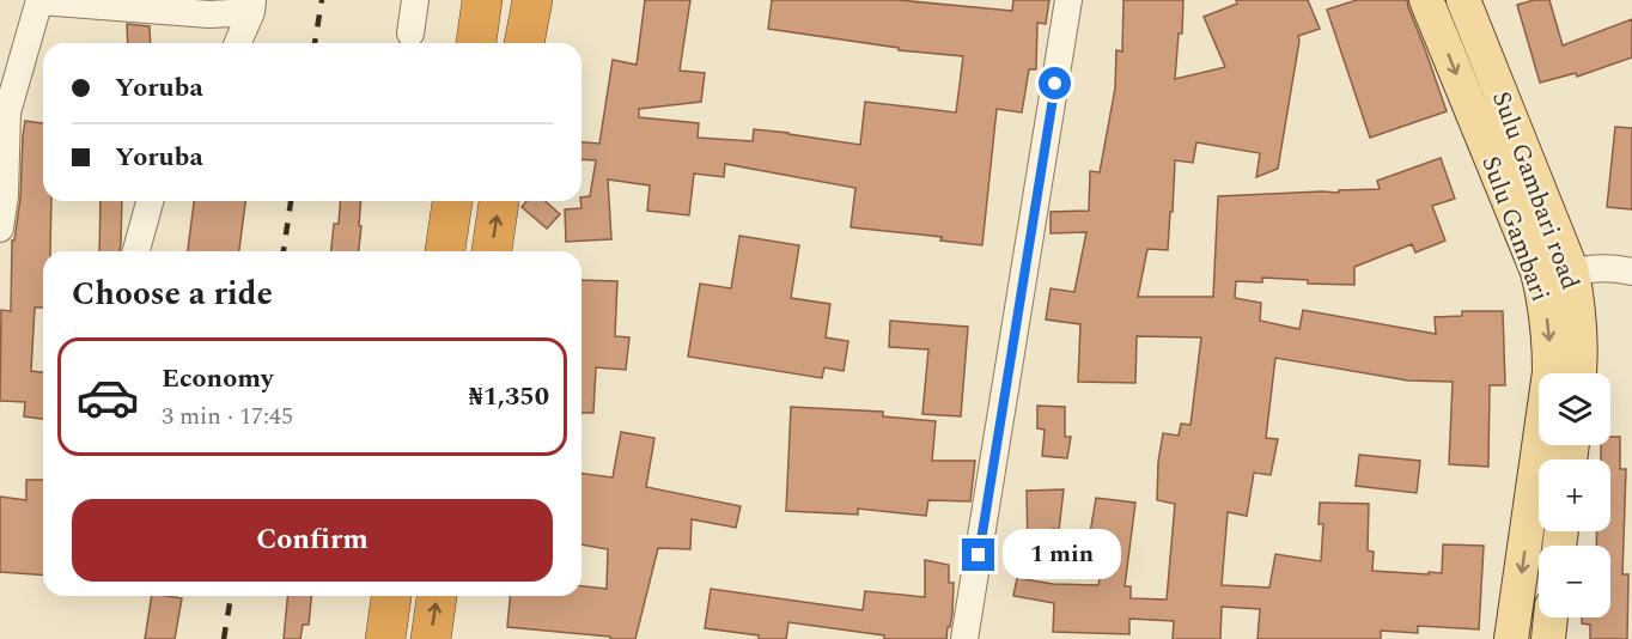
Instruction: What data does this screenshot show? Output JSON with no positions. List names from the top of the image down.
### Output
{
  "streets": {
    "main road": ["Sulu Gambari road", "Sulu Gambari"]
  },
  "one_way": ["Sulu Gambari"],
  "page": {
    "banner": ["Yoruba", "Yoruba"],
    "heading": "Choose a ride",
    "list": [
      {
        "name": "Economy",
        "note": "3 min · 17:45",
        "value": "₦1,350"
      }
    ],
    "map_buttons": ["+", "−"],
    "buttons": "Confirm",
    "bubble": "1 min"
  }
}
